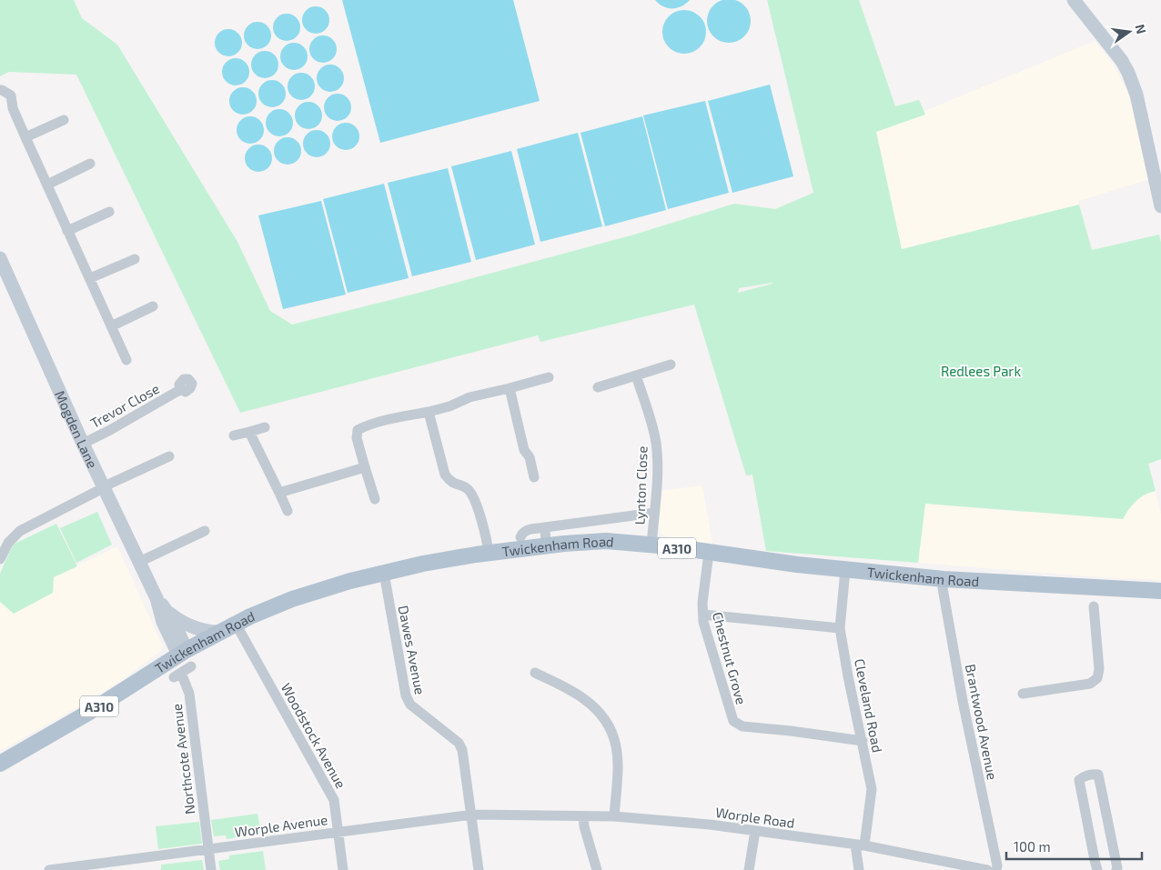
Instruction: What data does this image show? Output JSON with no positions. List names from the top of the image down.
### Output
{
  "streets": {
    "main road": ["Twickenham Road", "A310"],
    "street": [
      "Trevor Close",
      "Mogden Lane",
      "Lynton Close",
      "Dawes Avenue",
      "Chestnut Grove",
      "Cleveland Road",
      "Brantwood Avenue",
      "Woodstock Avenue",
      "Northcote Avenue",
      "Worple Road",
      "Worple Avenue"
    ]
  },
  "crossings": [
    ["Trevor Close", "Mogden Lane"],
    ["Mogden Lane", "Twickenham Road"],
    ["Lynton Close", "Twickenham Road"],
    ["Twickenham Road", "Dawes Avenue"],
    ["Twickenham Road", "Chestnut Grove"],
    ["Twickenham Road", "Cleveland Road"],
    ["Twickenham Road", "Brantwood Avenue"],
    ["Twickenham Road", "Woodstock Avenue"],
    ["Dawes Avenue", "Worple Avenue"],
    ["Chestnut Grove", "Cleveland Road"],
    ["Cleveland Road", "Worple Road"],
    ["Woodstock Avenue", "Worple Avenue"],
    ["Northcote Avenue", "Worple Avenue"],
    ["Worple Road", "Worple Avenue"]
  ],
  "parks": ["Redlees Park"],
  "scale_bar": "100 m",
  "north": "right"
}
